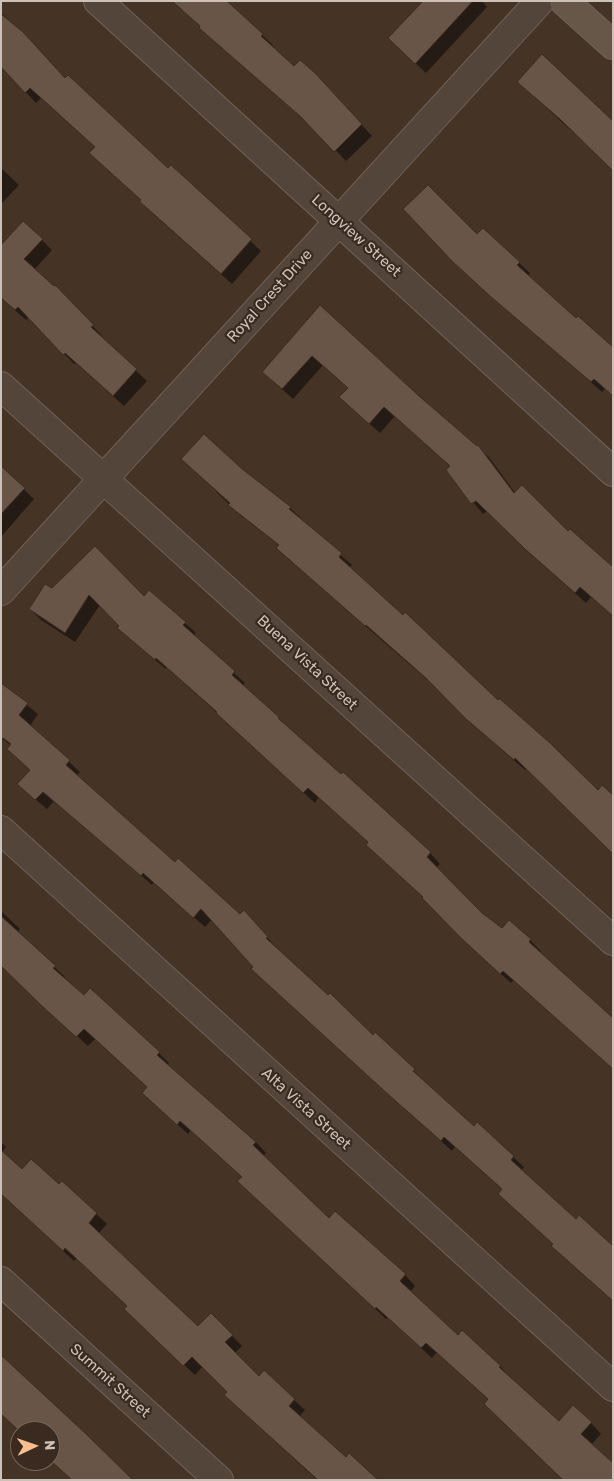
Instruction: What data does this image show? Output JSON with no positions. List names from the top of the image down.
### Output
{
  "streets": {
    "street": [
      "Longview Street",
      "Royal Crest Drive",
      "Buena Vista Street",
      "Alta Vista Street",
      "Summit Street"
    ]
  },
  "crossings": [
    ["Longview Street", "Royal Crest Drive"],
    ["Royal Crest Drive", "Buena Vista Street"]
  ],
  "north": "right"
}
